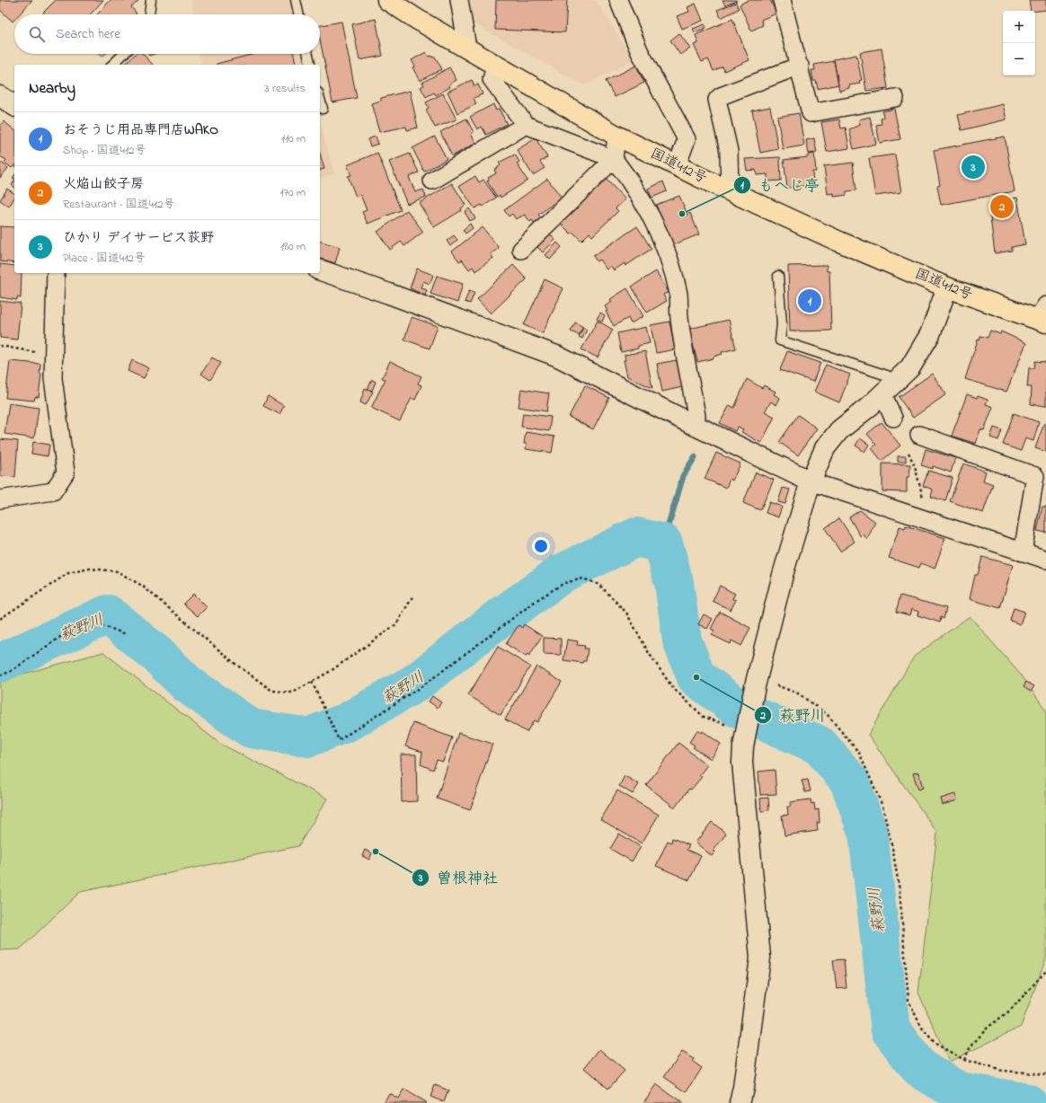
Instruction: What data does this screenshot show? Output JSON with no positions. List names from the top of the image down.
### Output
{
  "streets": {
    "highway": ["国道412号"]
  },
  "water": ["萩野川"],
  "places": ["もへじ亭", "萩野川", "曽根神社"],
  "page": {
    "map_buttons": ["+", "−"],
    "search": "Search here",
    "heading": ["Nearby", "3 results"],
    "list": [
      {
        "mark": "1",
        "name": "おそうじ用品専門店WAKO",
        "note": "Shop · 国道412号",
        "value": "110 m"
      },
      {
        "mark": "2",
        "name": "火焔山餃子房",
        "note": "Restaurant · 国道412号",
        "value": "170 m"
      },
      {
        "mark": "3",
        "name": "ひかり デイサービス荻野",
        "note": "Place · 国道412号",
        "value": "180 m"
      }
    ],
    "pins": ["3", "2", "1"]
  }
}
